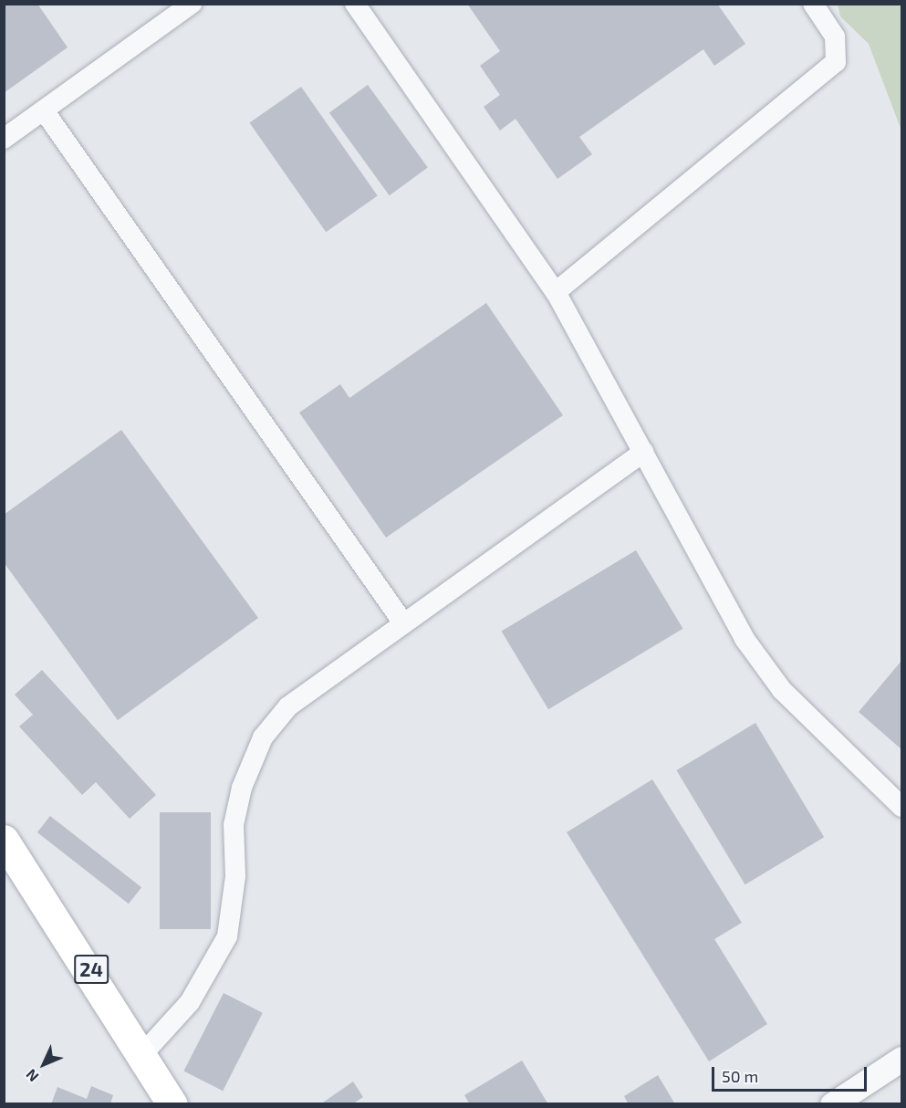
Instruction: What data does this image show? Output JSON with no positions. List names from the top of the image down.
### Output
{
  "streets": {
    "main road": ["24"]
  },
  "scale_bar": "50 m",
  "north": "bottom left"
}
